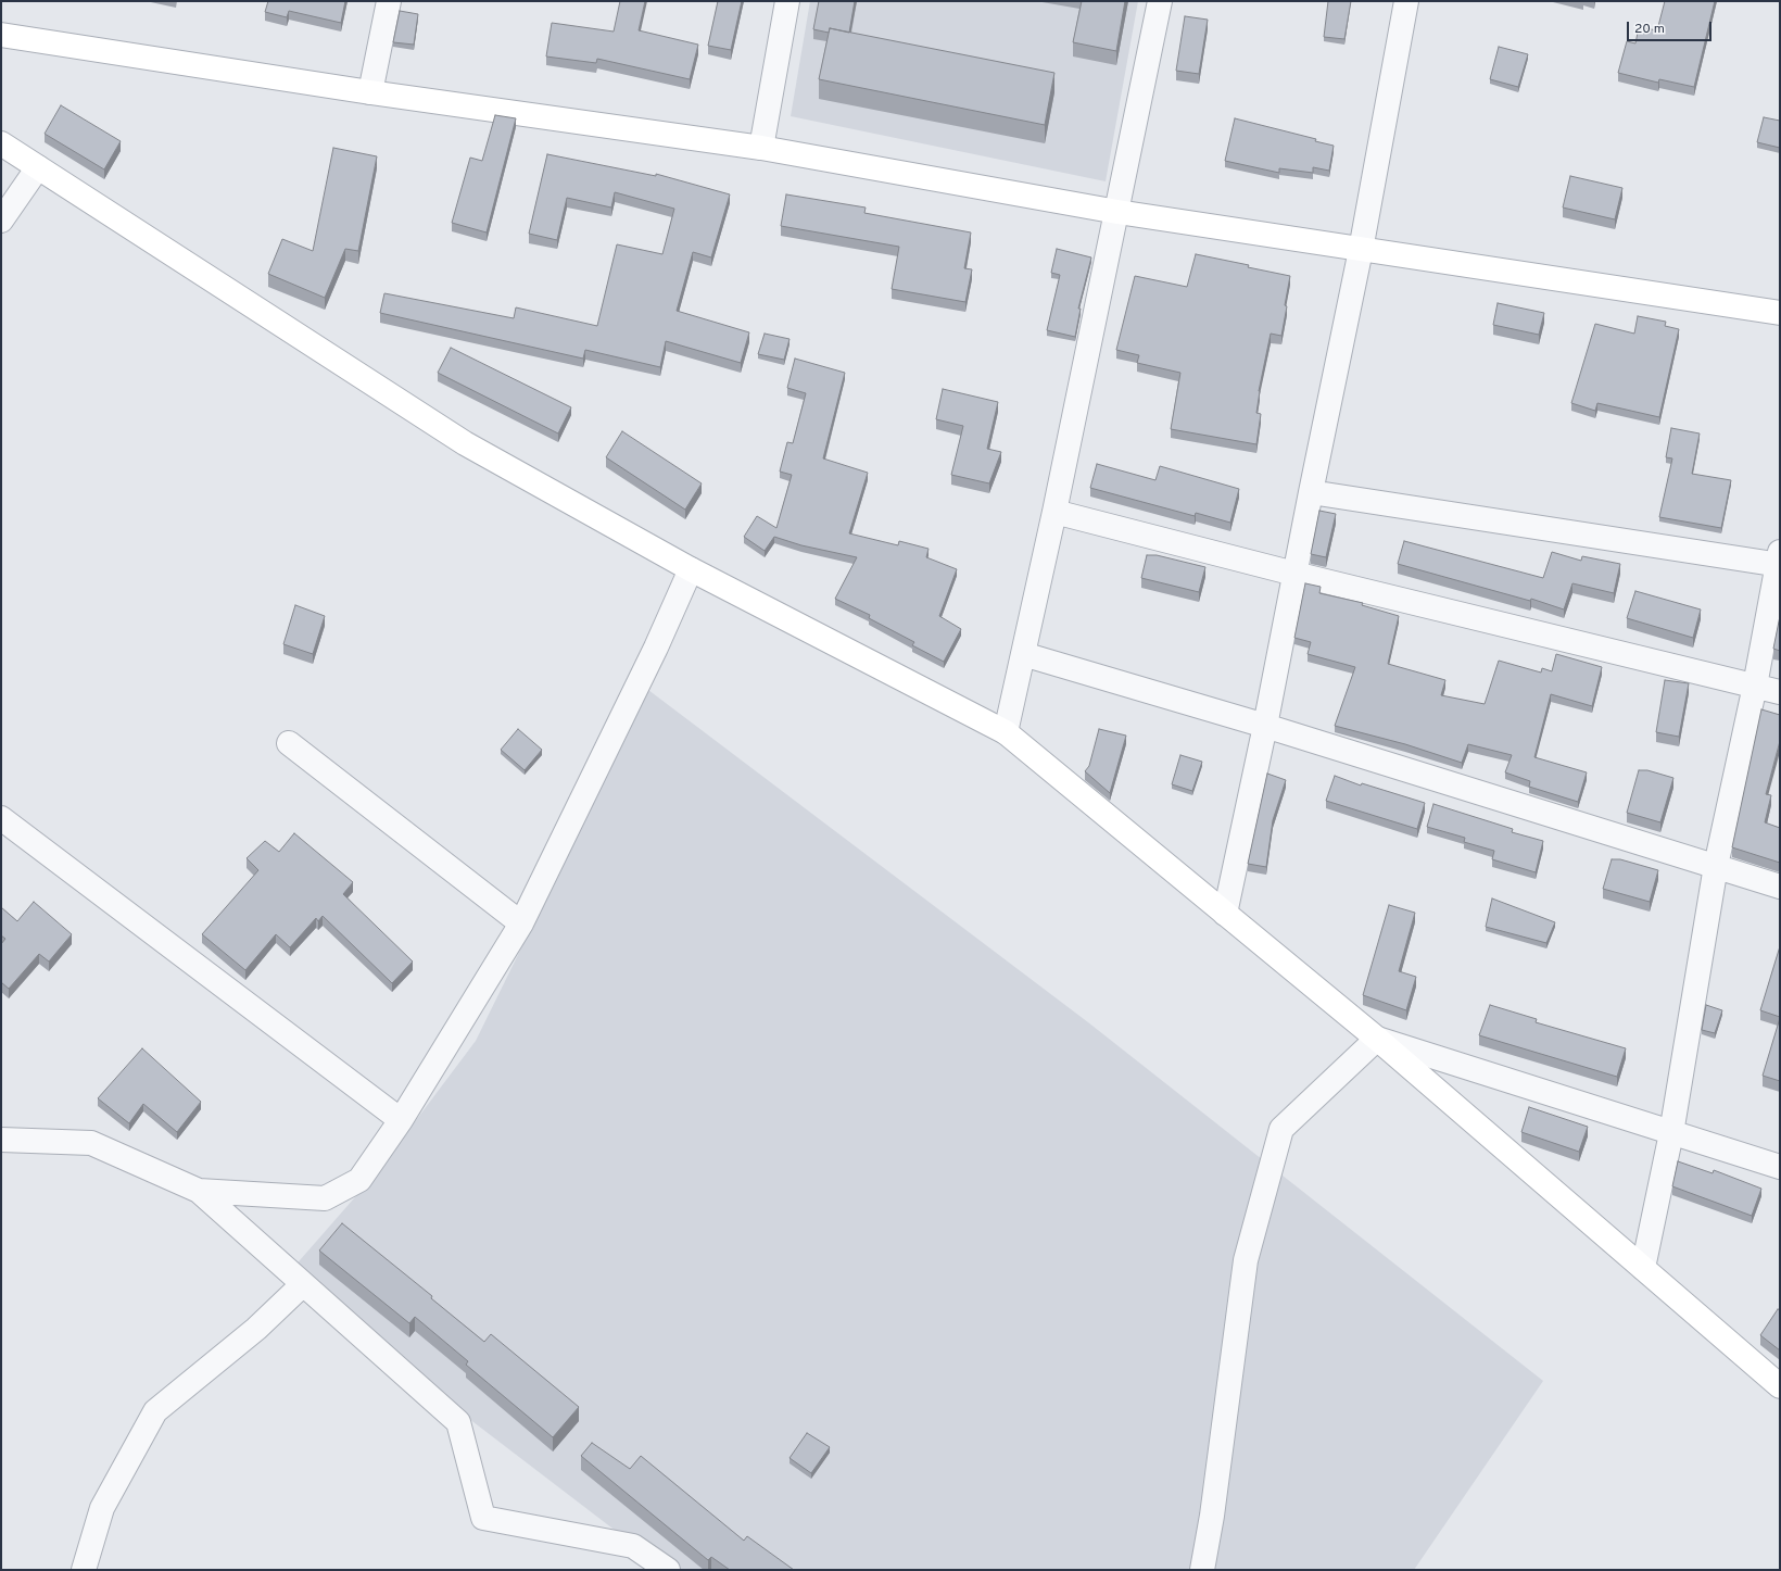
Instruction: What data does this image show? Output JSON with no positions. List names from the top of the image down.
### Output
{
  "scale_bar": "20 m"
}
